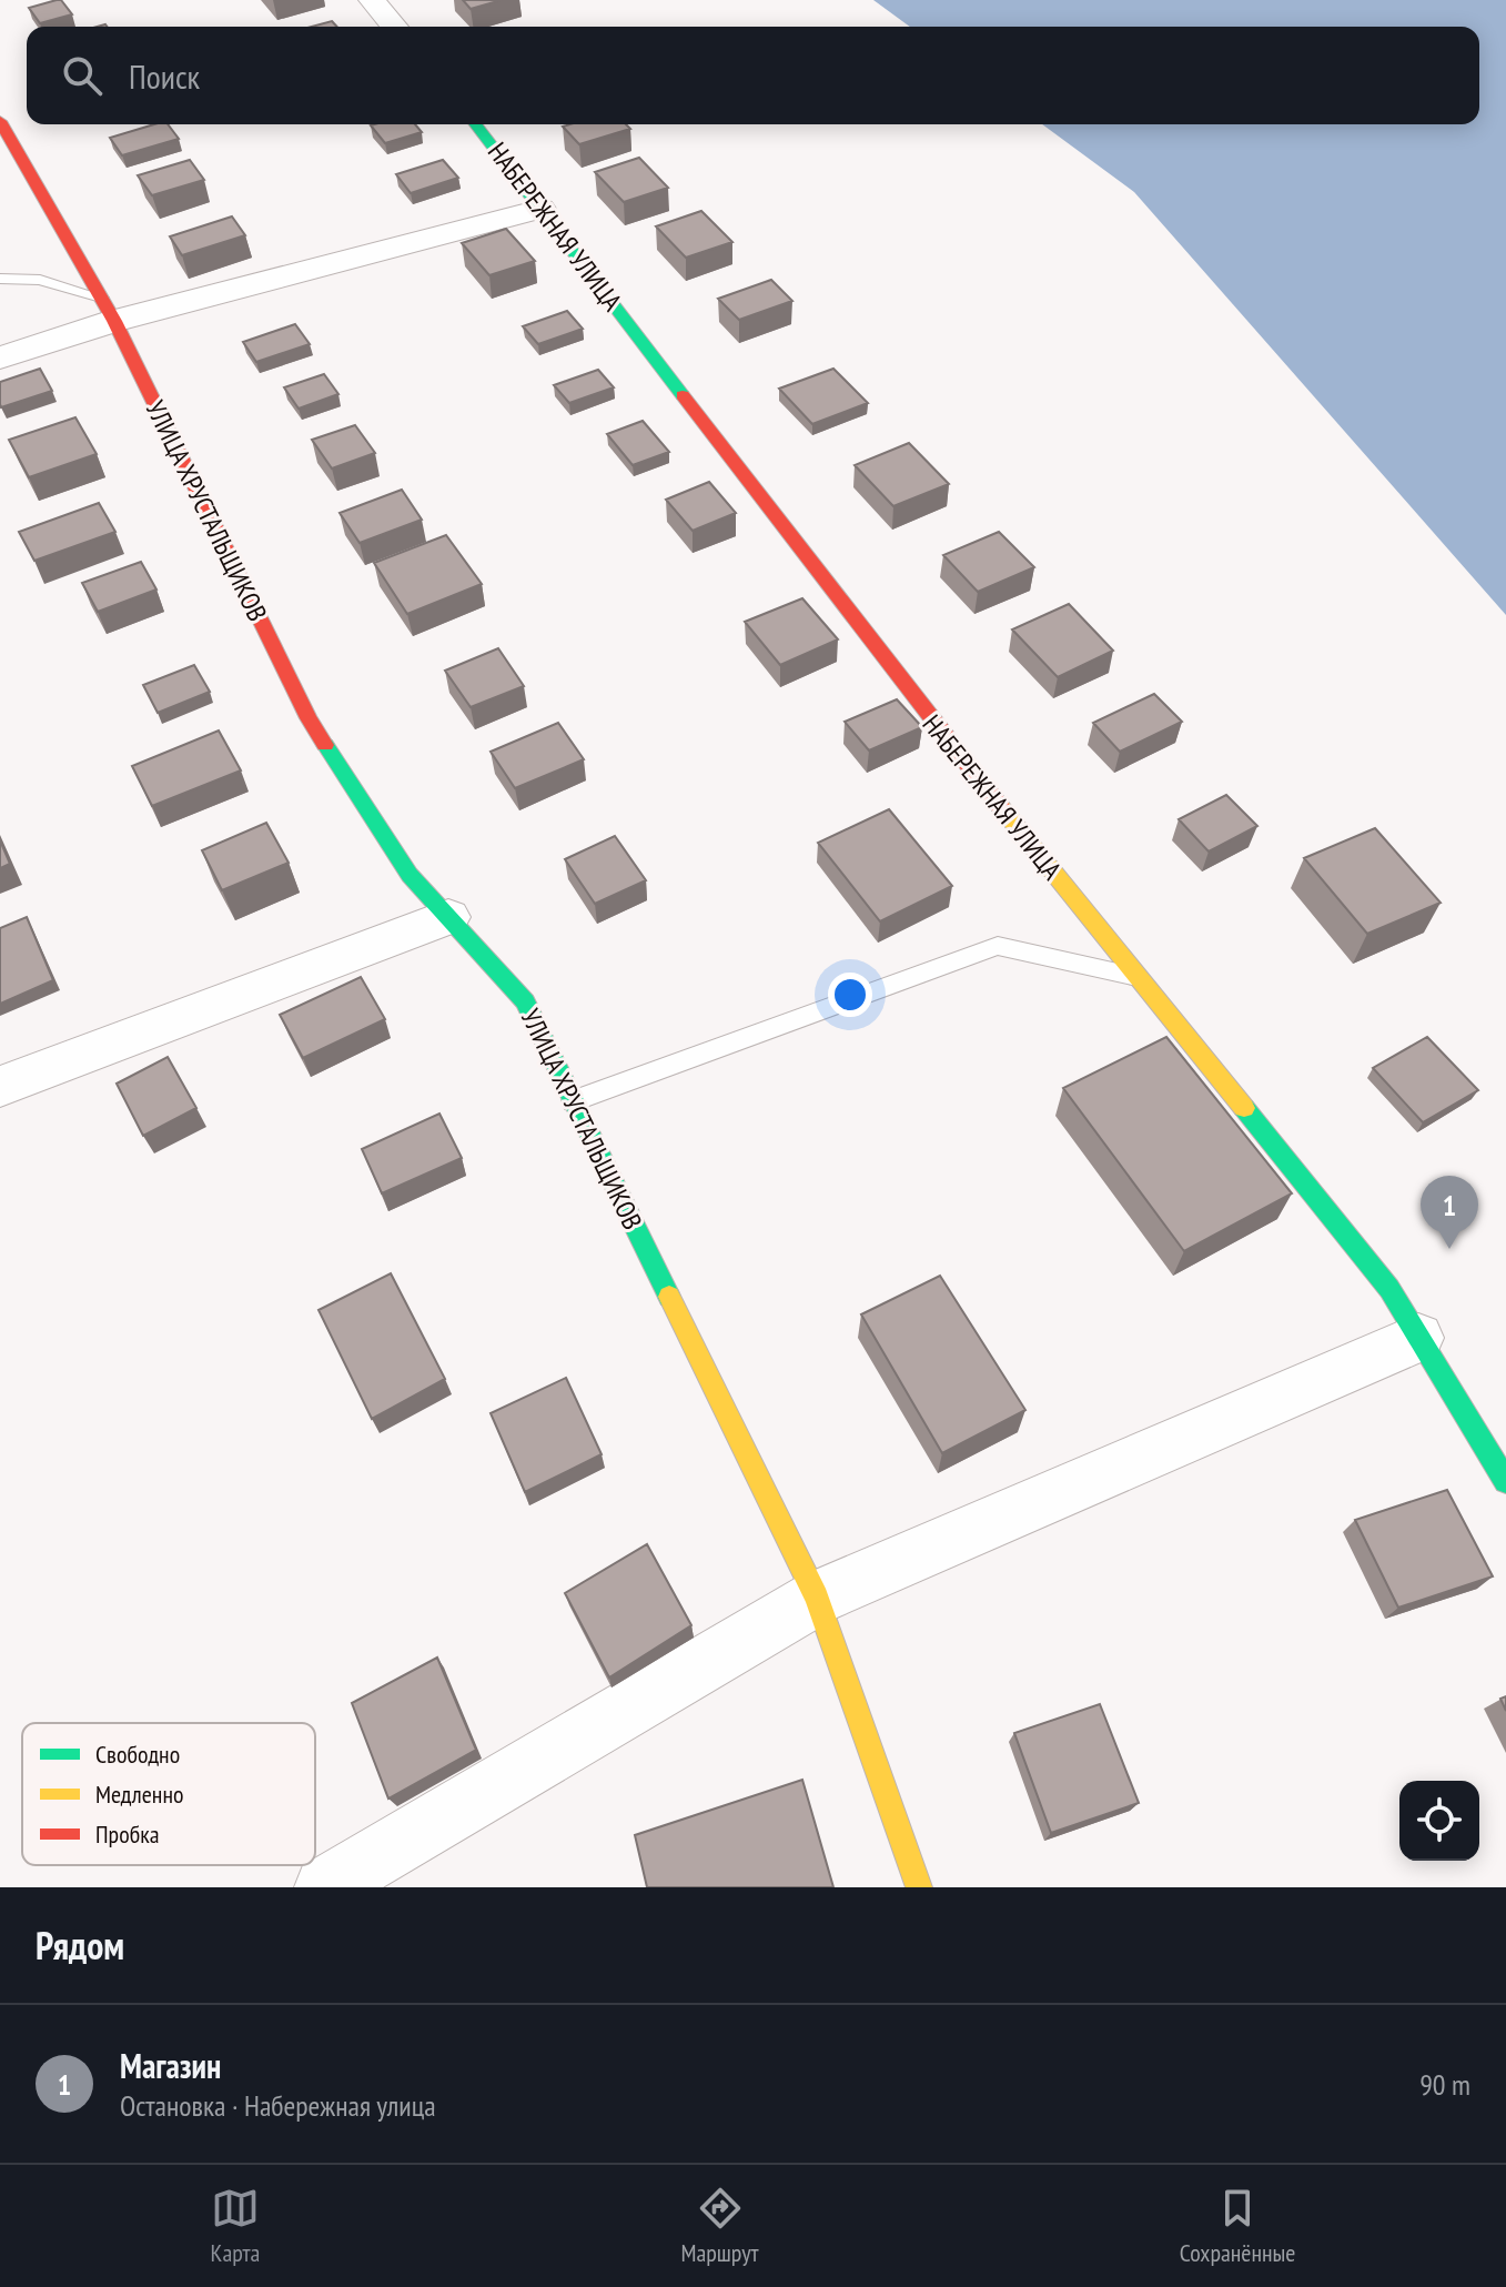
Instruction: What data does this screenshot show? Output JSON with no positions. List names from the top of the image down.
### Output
{
  "streets": {
    "street": ["НАБЕРЕЖНАЯ УЛИЦА", "УЛИЦА ХРУСТАЛЬЩИКОВ"]
  },
  "legend": ["Свободно", "Медленно", "Пробка"],
  "page": {
    "search": "Поиск",
    "pins": "1",
    "heading": "Рядом",
    "list": [
      {
        "mark": "1",
        "name": "Магазин",
        "note": "Остановка · Набережная улица",
        "value": "90 m"
      }
    ],
    "nav": ["Карта", "Маршрут", "Сохранённые"]
  }
}
